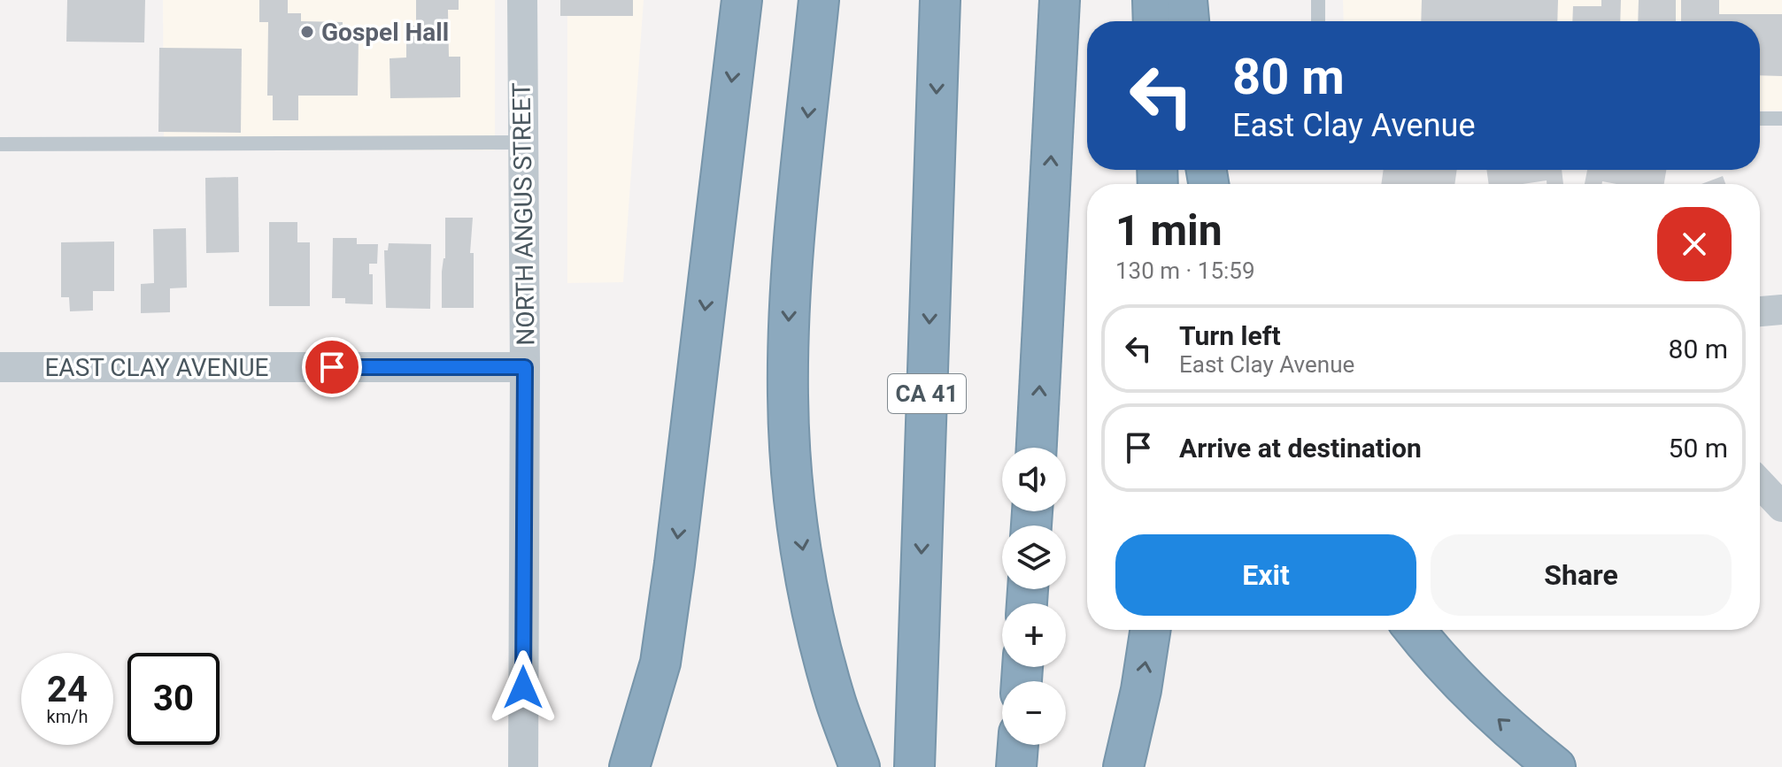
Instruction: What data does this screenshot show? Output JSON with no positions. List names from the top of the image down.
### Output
{
  "streets": {
    "highway": ["CA 41"],
    "street": ["NORTH ANGUS STREET", "EAST CLAY AVENUE"]
  },
  "crossings": [
    ["NORTH ANGUS STREET", "EAST CLAY AVENUE"]
  ],
  "places": ["Gospel Hall"],
  "page": {
    "turn": ["80 m", "East Clay Avenue"],
    "heading": ["1 min", "130 m · 15:59"],
    "list": [
      {
        "name": "Turn left",
        "note": "East Clay Avenue",
        "value": "80 m"
      },
      {
        "name": "Arrive at destination",
        "value": "50 m"
      }
    ],
    "map_buttons": ["+", "−"],
    "buttons": ["Exit", "Share"],
    "speed": "24 km/h",
    "limit": "30"
  }
}
